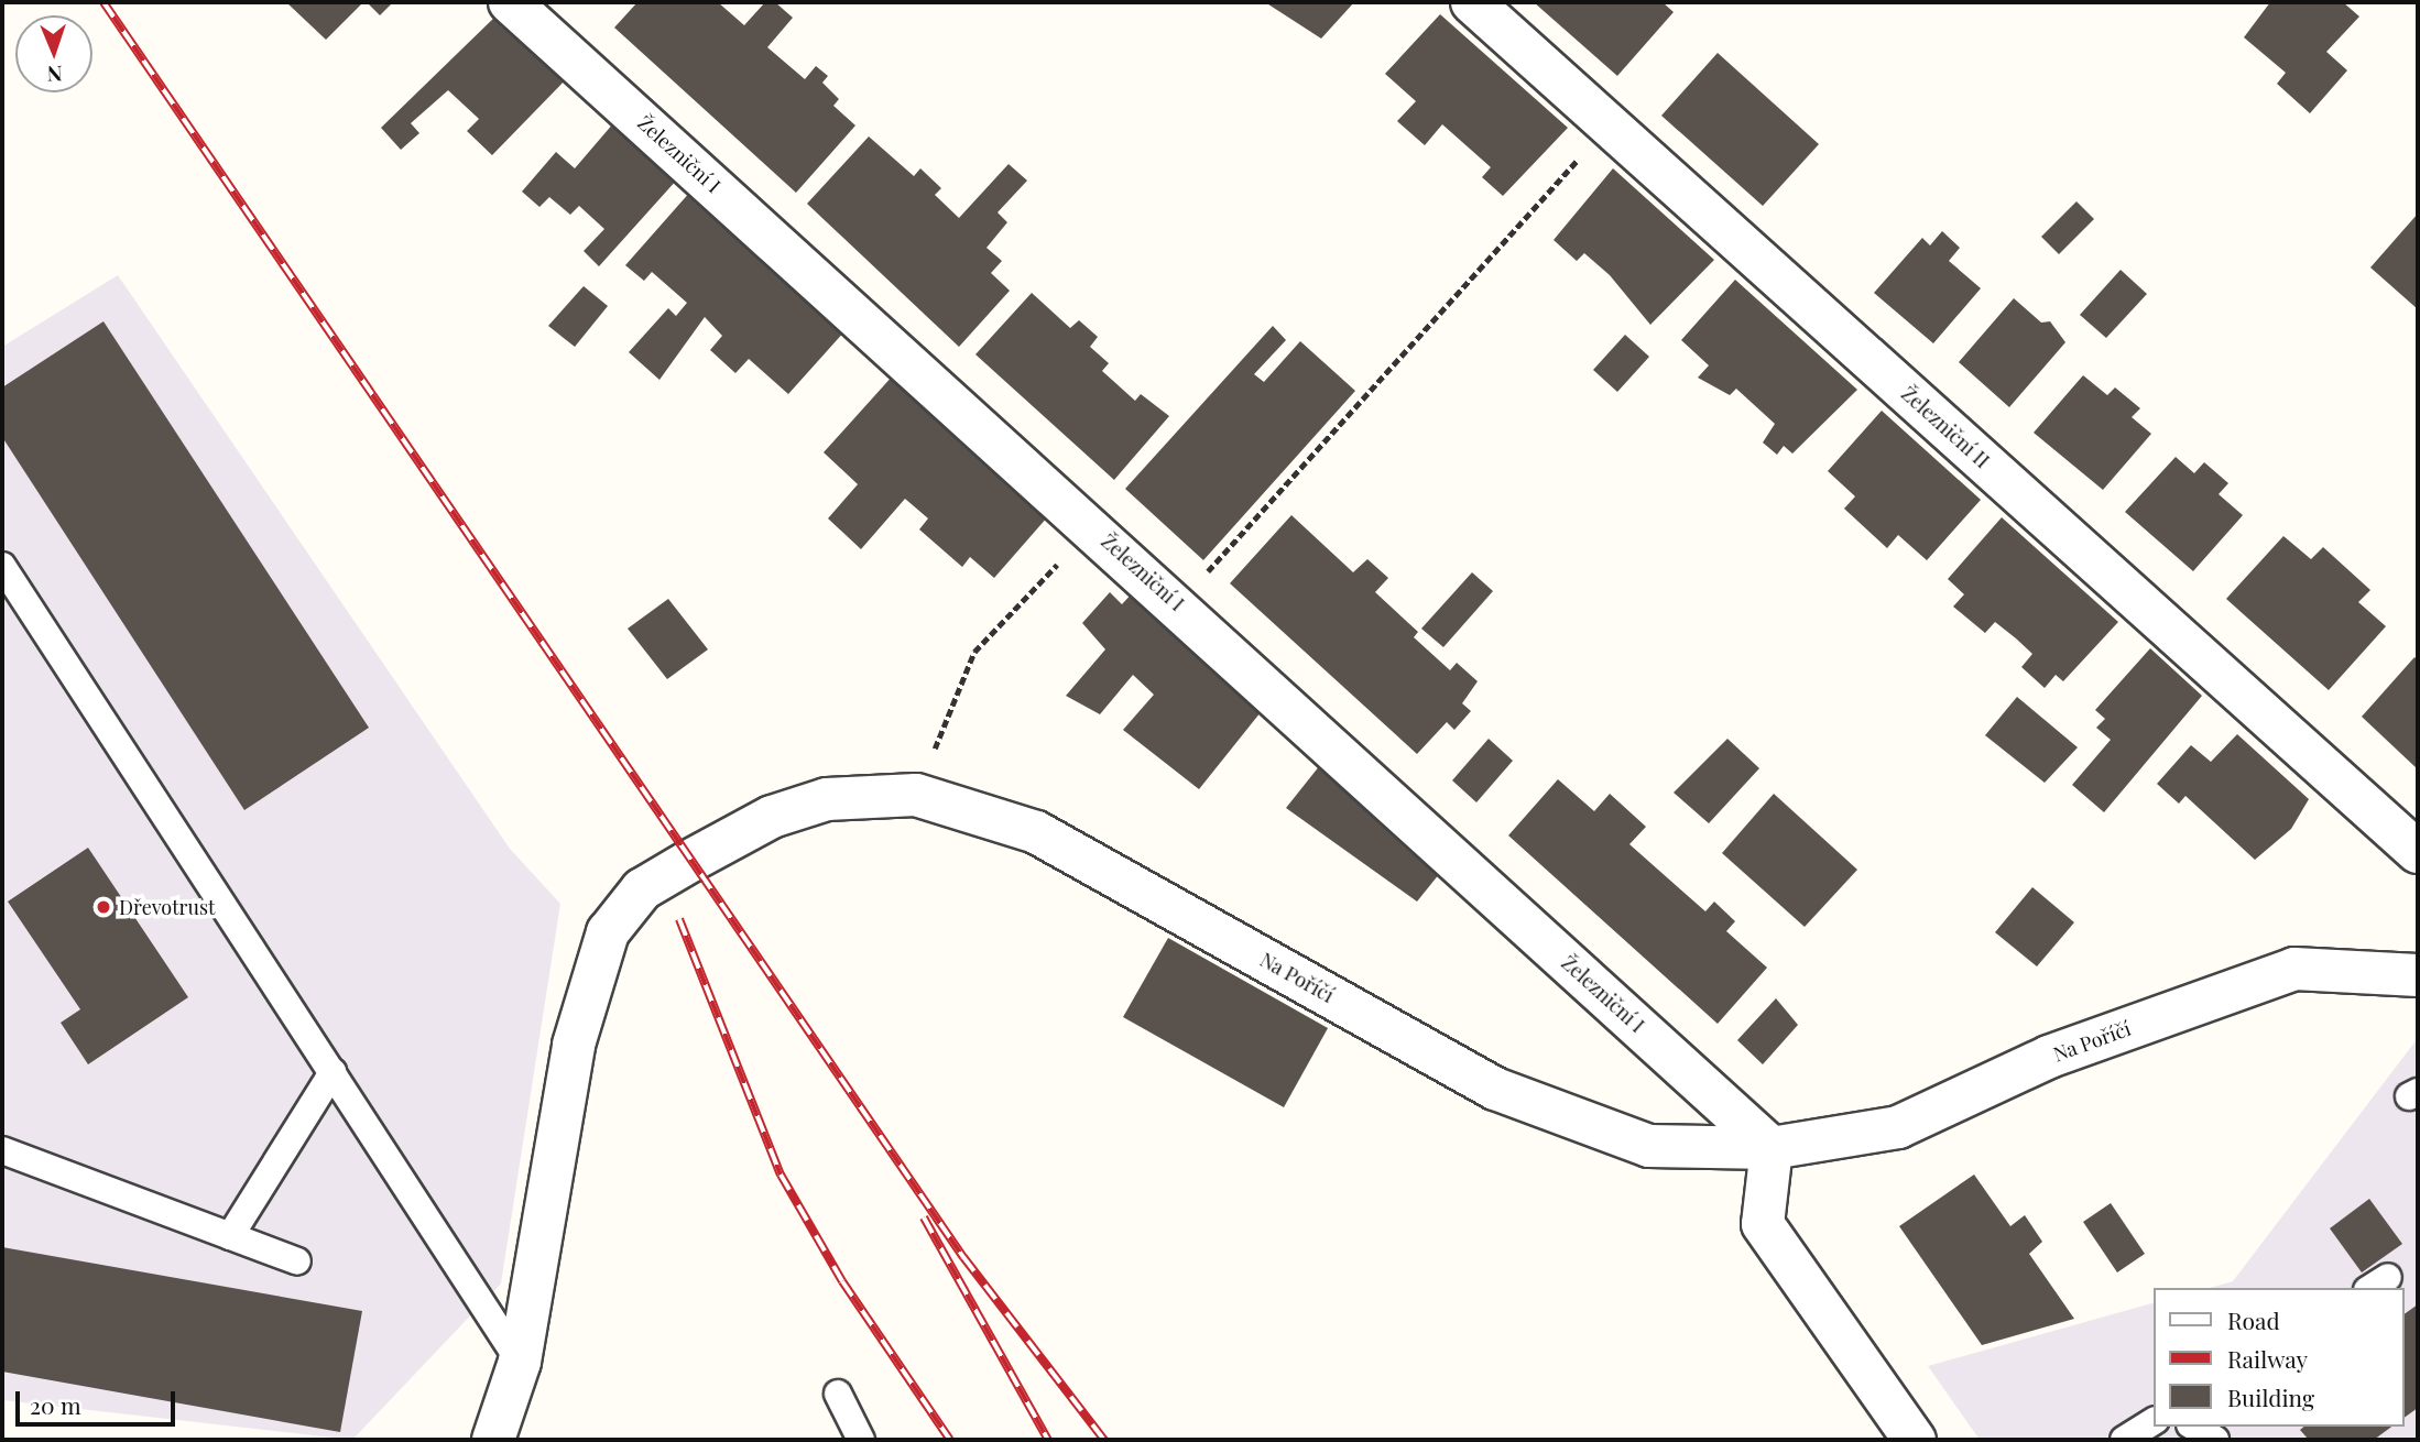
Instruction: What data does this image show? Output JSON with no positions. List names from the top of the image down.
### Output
{
  "streets": {
    "street": ["Železniční I", "Železniční II", "Na Poříčí"]
  },
  "crossings": [
    ["Železniční I", "Na Poříčí"]
  ],
  "places": ["Dřevotrust"],
  "legend": ["Road", "Railway", "Building"],
  "scale_bar": "20 m",
  "north": "bottom"
}
